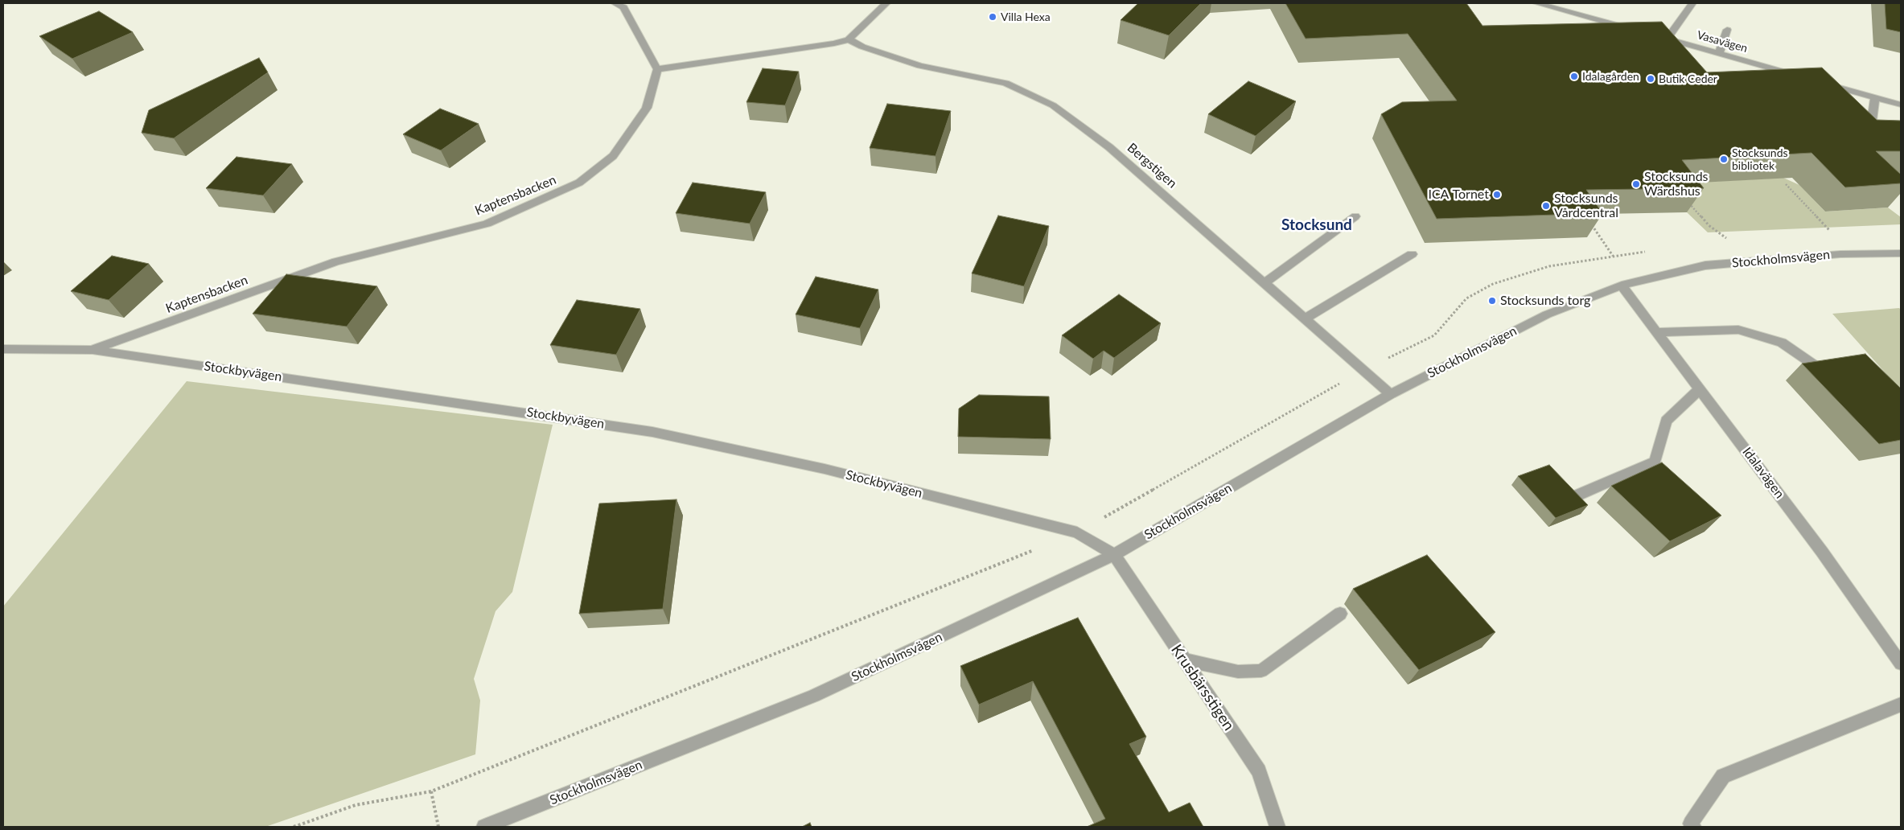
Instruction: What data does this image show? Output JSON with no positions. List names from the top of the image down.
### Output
{
  "streets": {
    "street": [
      "Vasavägen",
      "Bergstigen",
      "Kaptensbacken",
      "Stockholmsvägen",
      "Stockbyvägen",
      "Idalavägen",
      "Krusbärsstigen"
    ]
  },
  "crossings": [
    ["Bergstigen", "Stockholmsvägen"],
    ["Kaptensbacken", "Stockbyvägen"],
    ["Stockholmsvägen", "Stockbyvägen"],
    ["Stockholmsvägen", "Idalavägen"],
    ["Stockholmsvägen", "Krusbärsstigen"],
    ["Stockbyvägen", "Krusbärsstigen"]
  ],
  "districts": ["Stocksund"],
  "places": [
    "Villa Hexa",
    "Idalagården",
    "Butik Ceder",
    "Stocksunds bibliotek",
    "Stocksunds Wärdshus",
    "ICA Tornet",
    "Stocksunds Vårdcentral",
    "Stocksunds torg"
  ]
}
